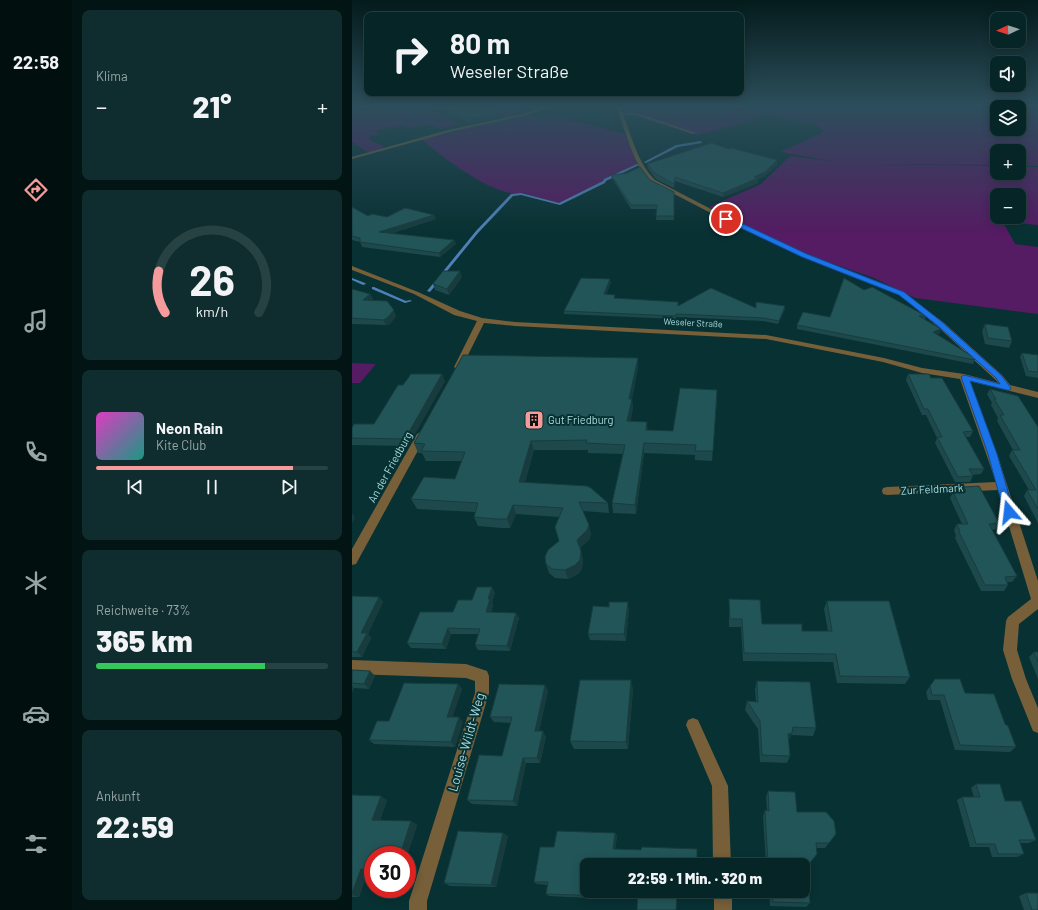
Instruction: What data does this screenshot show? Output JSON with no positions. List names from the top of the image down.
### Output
{
  "streets": {
    "street": [
      "Weseler Straße",
      "An der Friedburg",
      "Zur Feldmark",
      "Louise-Wildt-Weg"
    ]
  },
  "places": {
    "building": ["Gut Friedburg"]
  },
  "north": "left",
  "page": {
    "tabs": "22:58",
    "tile": [
      "Klima",
      ["Reichweite · 73%", "365 km"],
      ["Ankunft", "22:59"]
    ],
    "map_buttons": ["+", "−"],
    "turn": ["80 m", "Weseler Straße"],
    "heat": ["−", "21°", "+"],
    "song": ["Neon Rain", "Kite Club"],
    "limit": "30",
    "trip": "22:59 · 1 Min. · 320 m",
    "gauge": ["26", "km/h"]
  }
}
